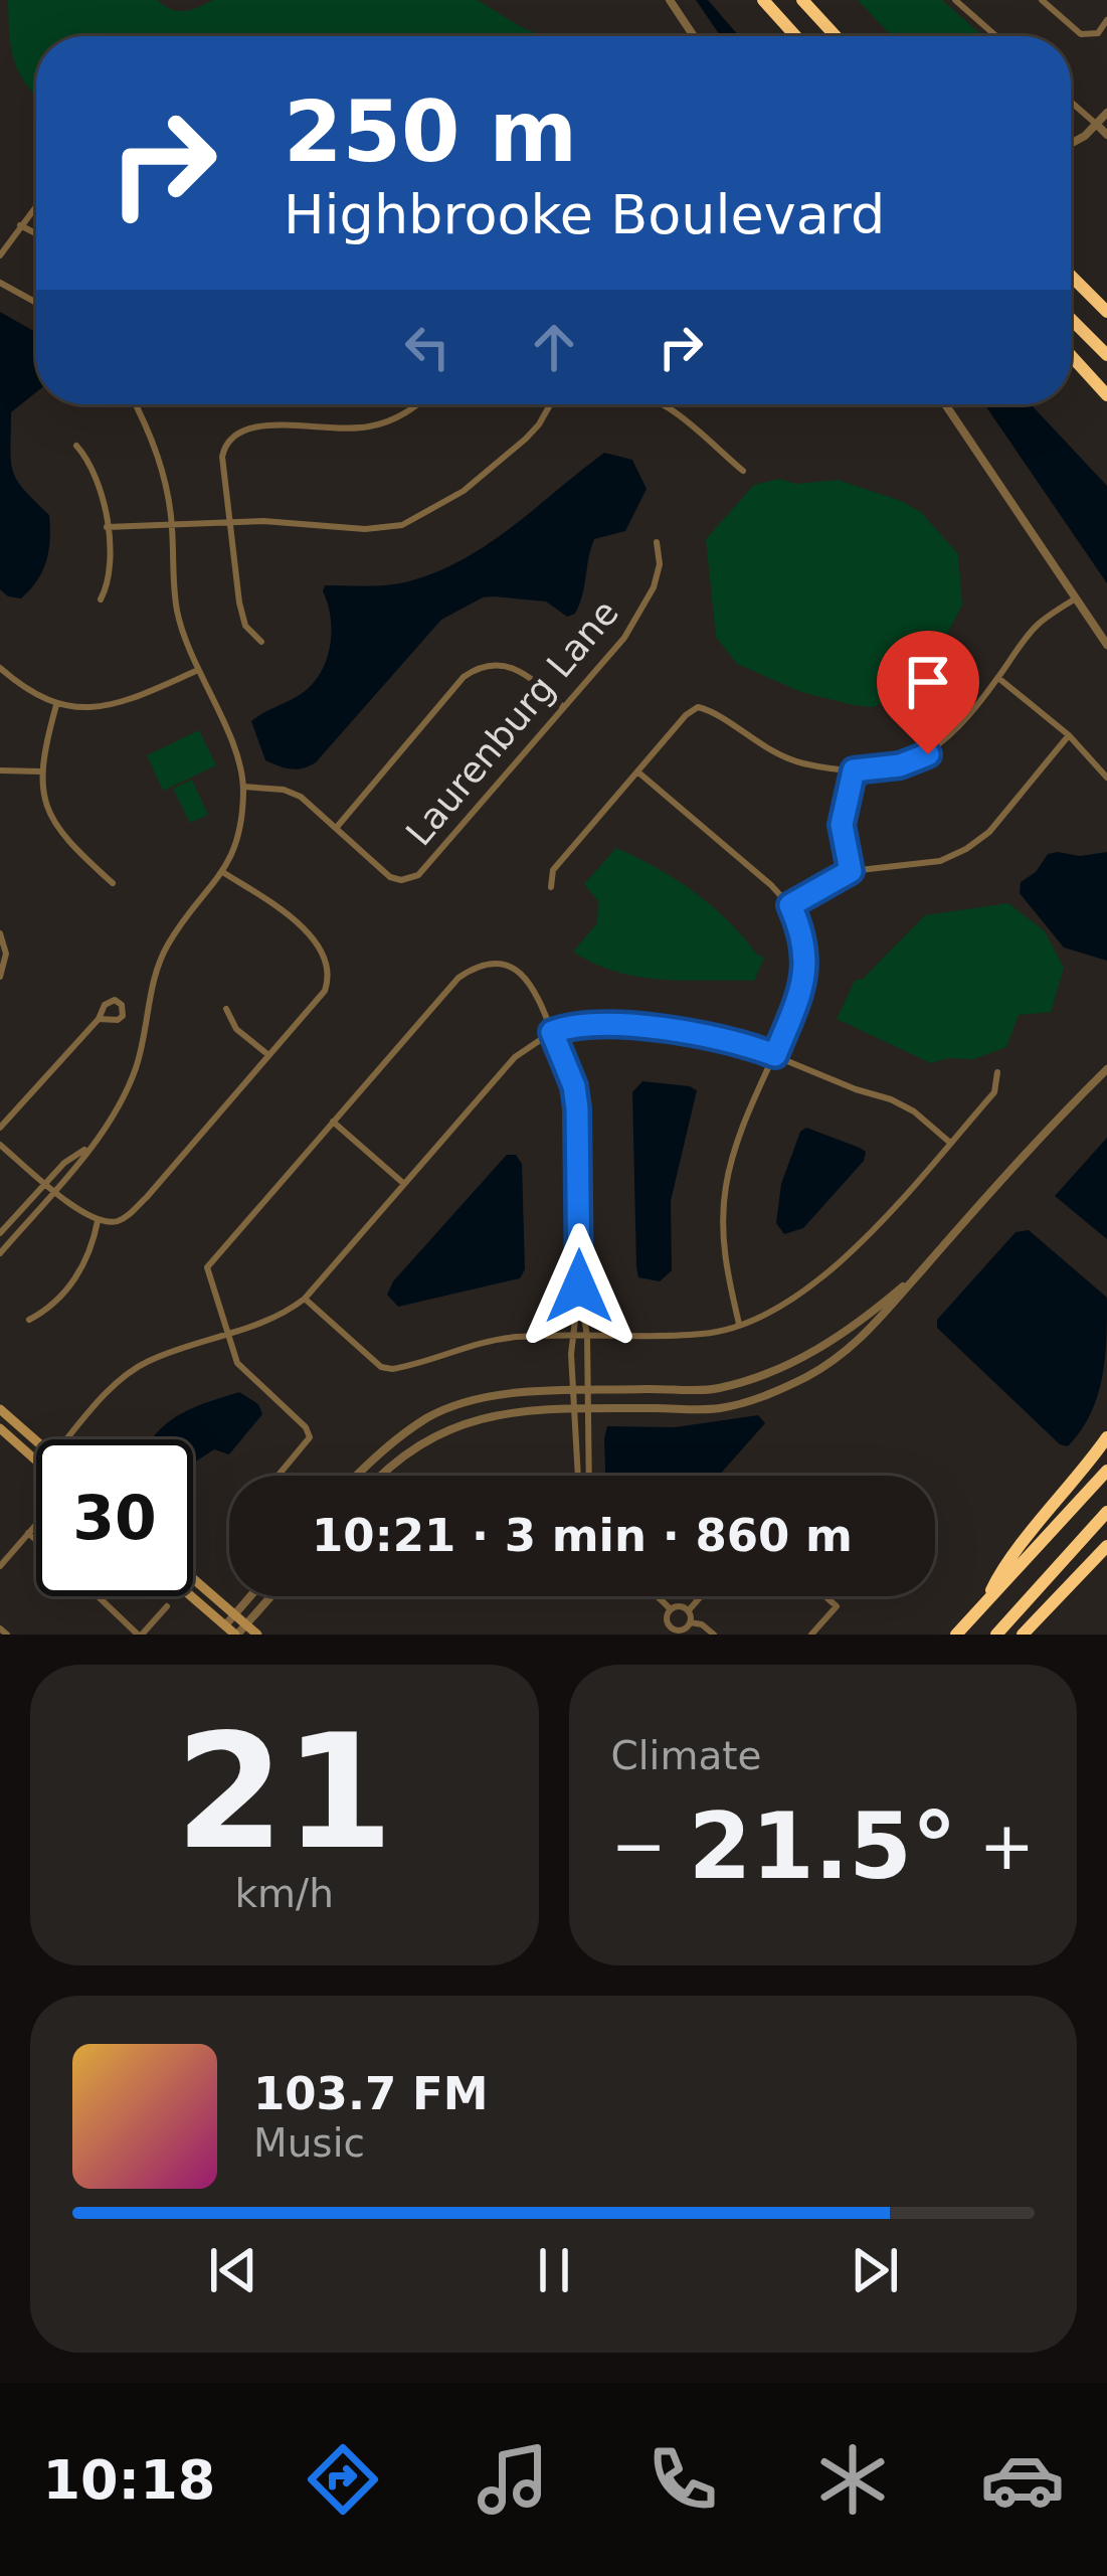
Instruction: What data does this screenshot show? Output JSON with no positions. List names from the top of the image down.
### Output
{
  "streets": {
    "street": ["Laurenburg Lane"]
  },
  "page": {
    "turn": ["250 m", "Highbrooke Boulevard"],
    "limit": "30",
    "trip": "10:21 · 3 min · 860 m",
    "tile": [
      ["21", "km/h"],
      "Climate"
    ],
    "heat": ["−", "21.5°", "+"],
    "song": ["103.7 FM", "Music"],
    "tabs": "10:18"
  }
}
